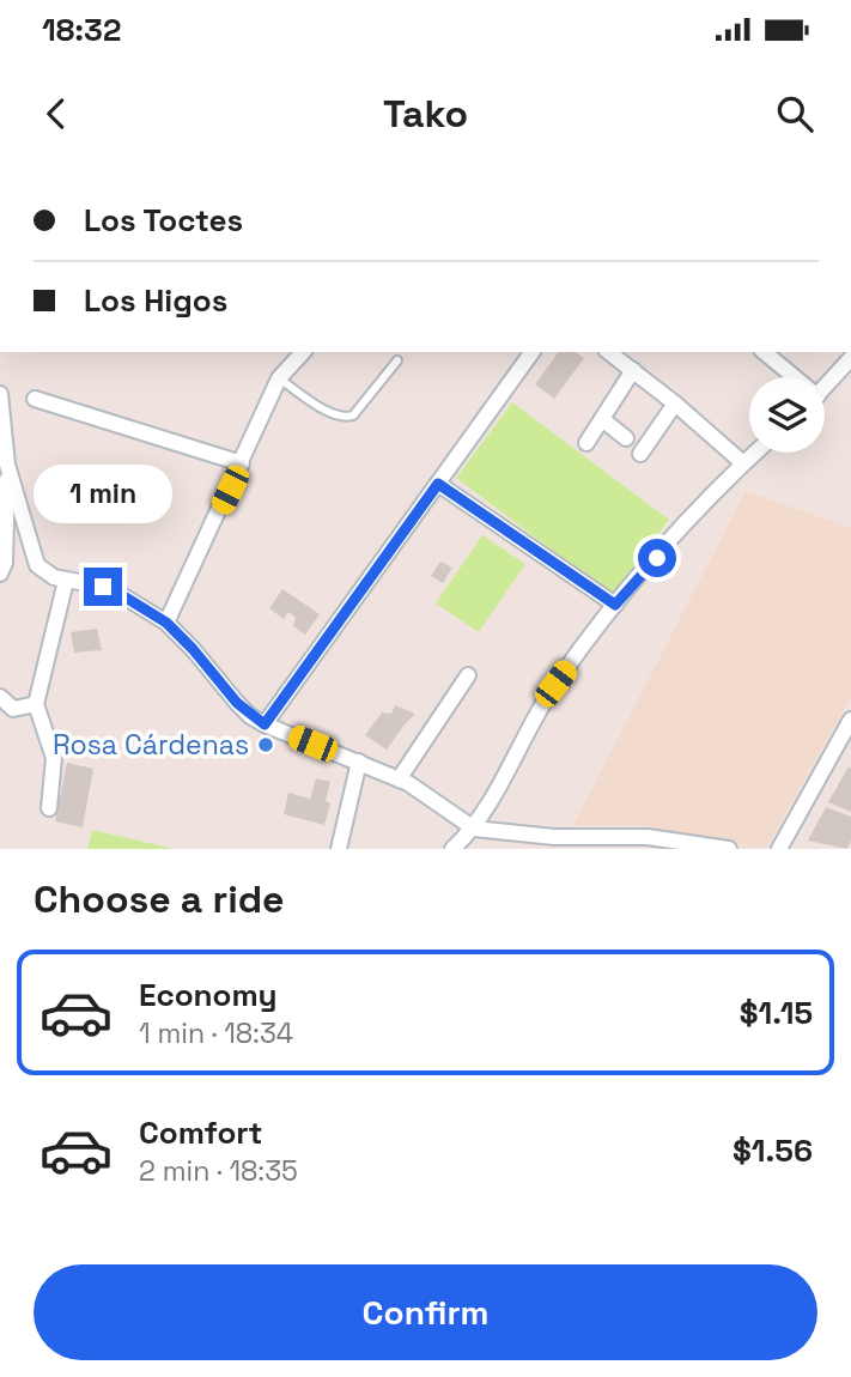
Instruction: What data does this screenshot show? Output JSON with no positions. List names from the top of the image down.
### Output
{
  "places": ["Rosa Cárdenas"],
  "page": {
    "status": "18:32",
    "header": "Tako",
    "banner": ["Los Toctes", "Los Higos"],
    "bubble": "1 min",
    "heading": "Choose a ride",
    "list": [
      {
        "name": "Economy",
        "note": "1 min · 18:34",
        "value": "$1.15"
      },
      {
        "name": "Comfort",
        "note": "2 min · 18:35",
        "value": "$1.56"
      }
    ],
    "buttons": "Confirm"
  }
}
